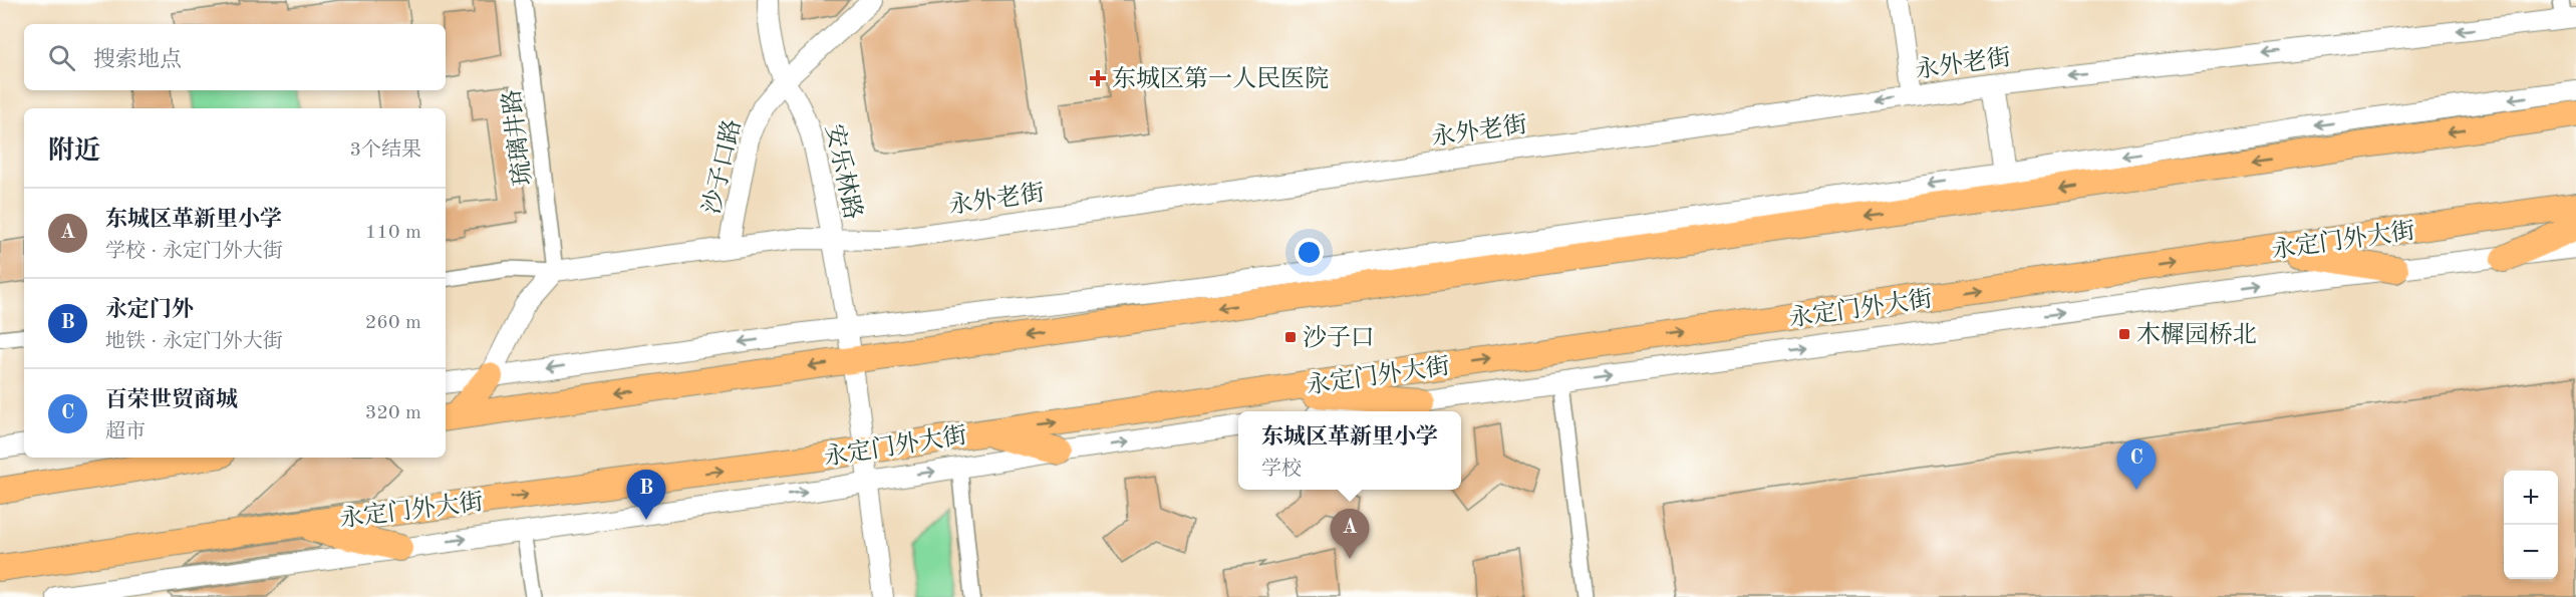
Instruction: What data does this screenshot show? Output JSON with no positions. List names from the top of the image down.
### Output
{
  "streets": {
    "highway": ["永定门外大街"],
    "street": [
      "永外老街",
      "琉璃井路",
      "沙子口路",
      "安乐林路"
    ]
  },
  "crossings": [
    ["永外老街", "琉璃井路"],
    ["永外老街", "沙子口路"],
    ["永外老街", "安乐林路"],
    ["沙子口路", "安乐林路"],
    ["安乐林路", "永定门外大街"]
  ],
  "places": {
    "health": ["东城区第一人民医院"],
    "transit": ["木樨园桥北", "沙子口"]
  },
  "page": {
    "search": "搜索地点",
    "heading": ["附近", "3个结果"],
    "list": [
      {
        "mark": "A",
        "name": "东城区革新里小学",
        "note": "学校 · 永定门外大街",
        "value": "110 m"
      },
      {
        "mark": "B",
        "name": "永定门外",
        "note": "地铁 · 永定门外大街",
        "value": "260 m"
      },
      {
        "mark": "C",
        "name": "百荣世贸商城",
        "note": "超市",
        "value": "320 m"
      }
    ],
    "popup": ["东城区革新里小学", "学校"],
    "pins": ["C", "B", "A"],
    "map_buttons": ["+", "−"]
  }
}
